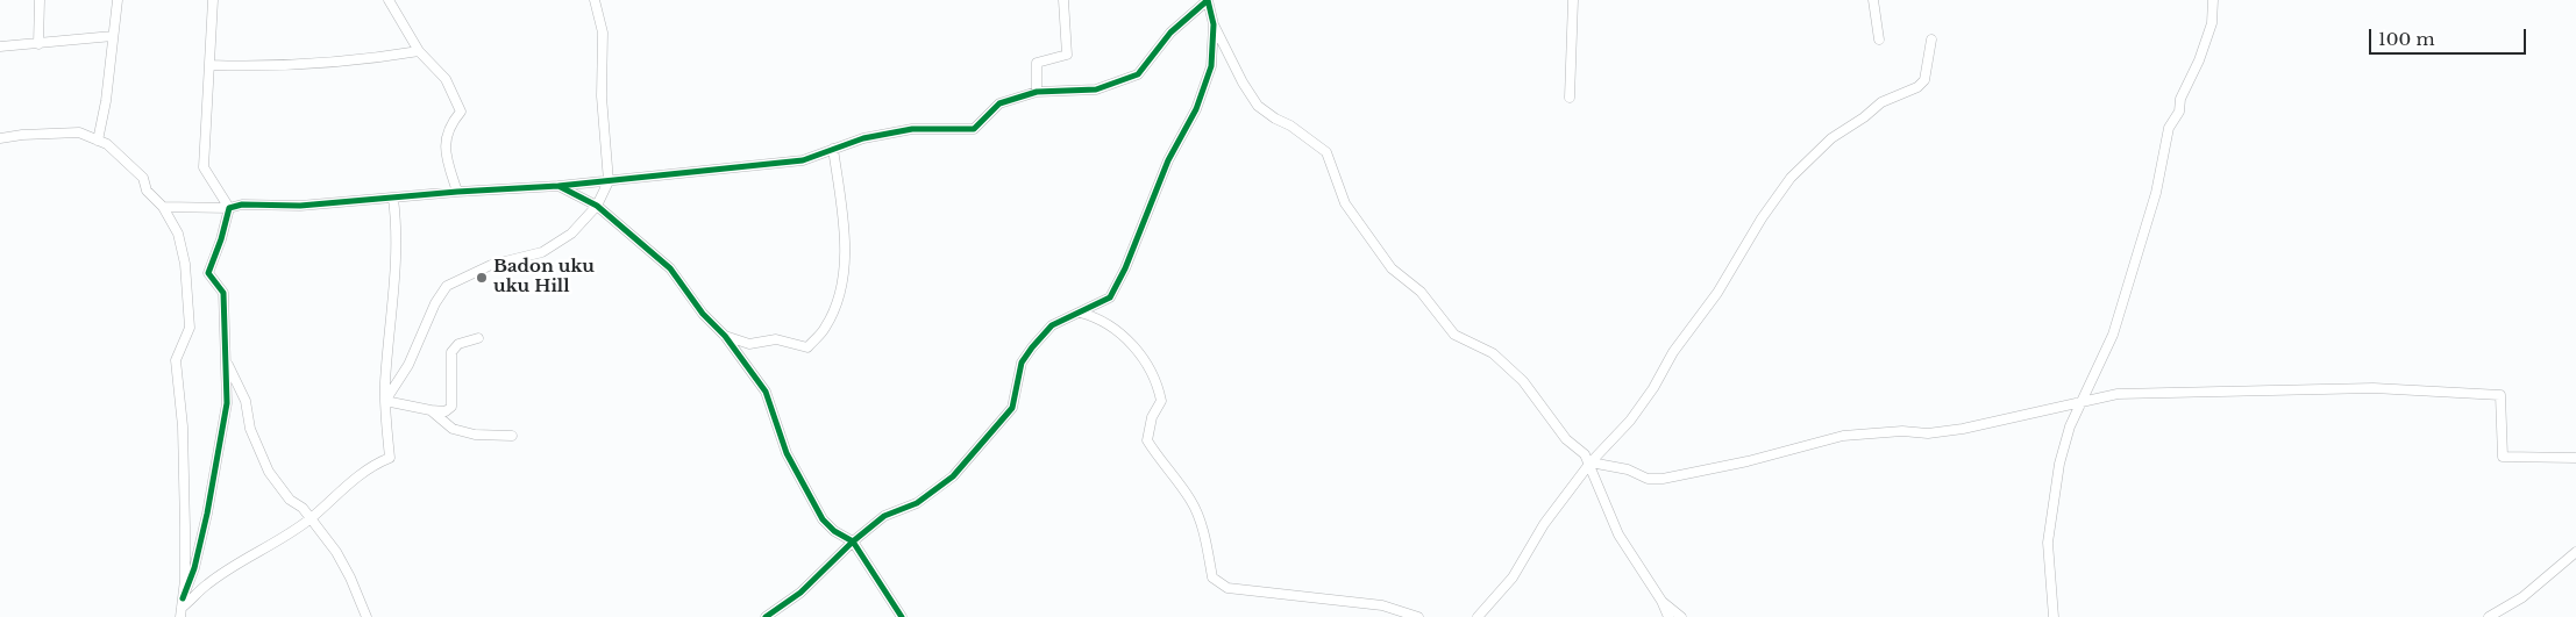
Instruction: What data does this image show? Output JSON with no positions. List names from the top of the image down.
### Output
{
  "places": ["Badon uku uku Hill"],
  "scale_bar": "100 m"
}
